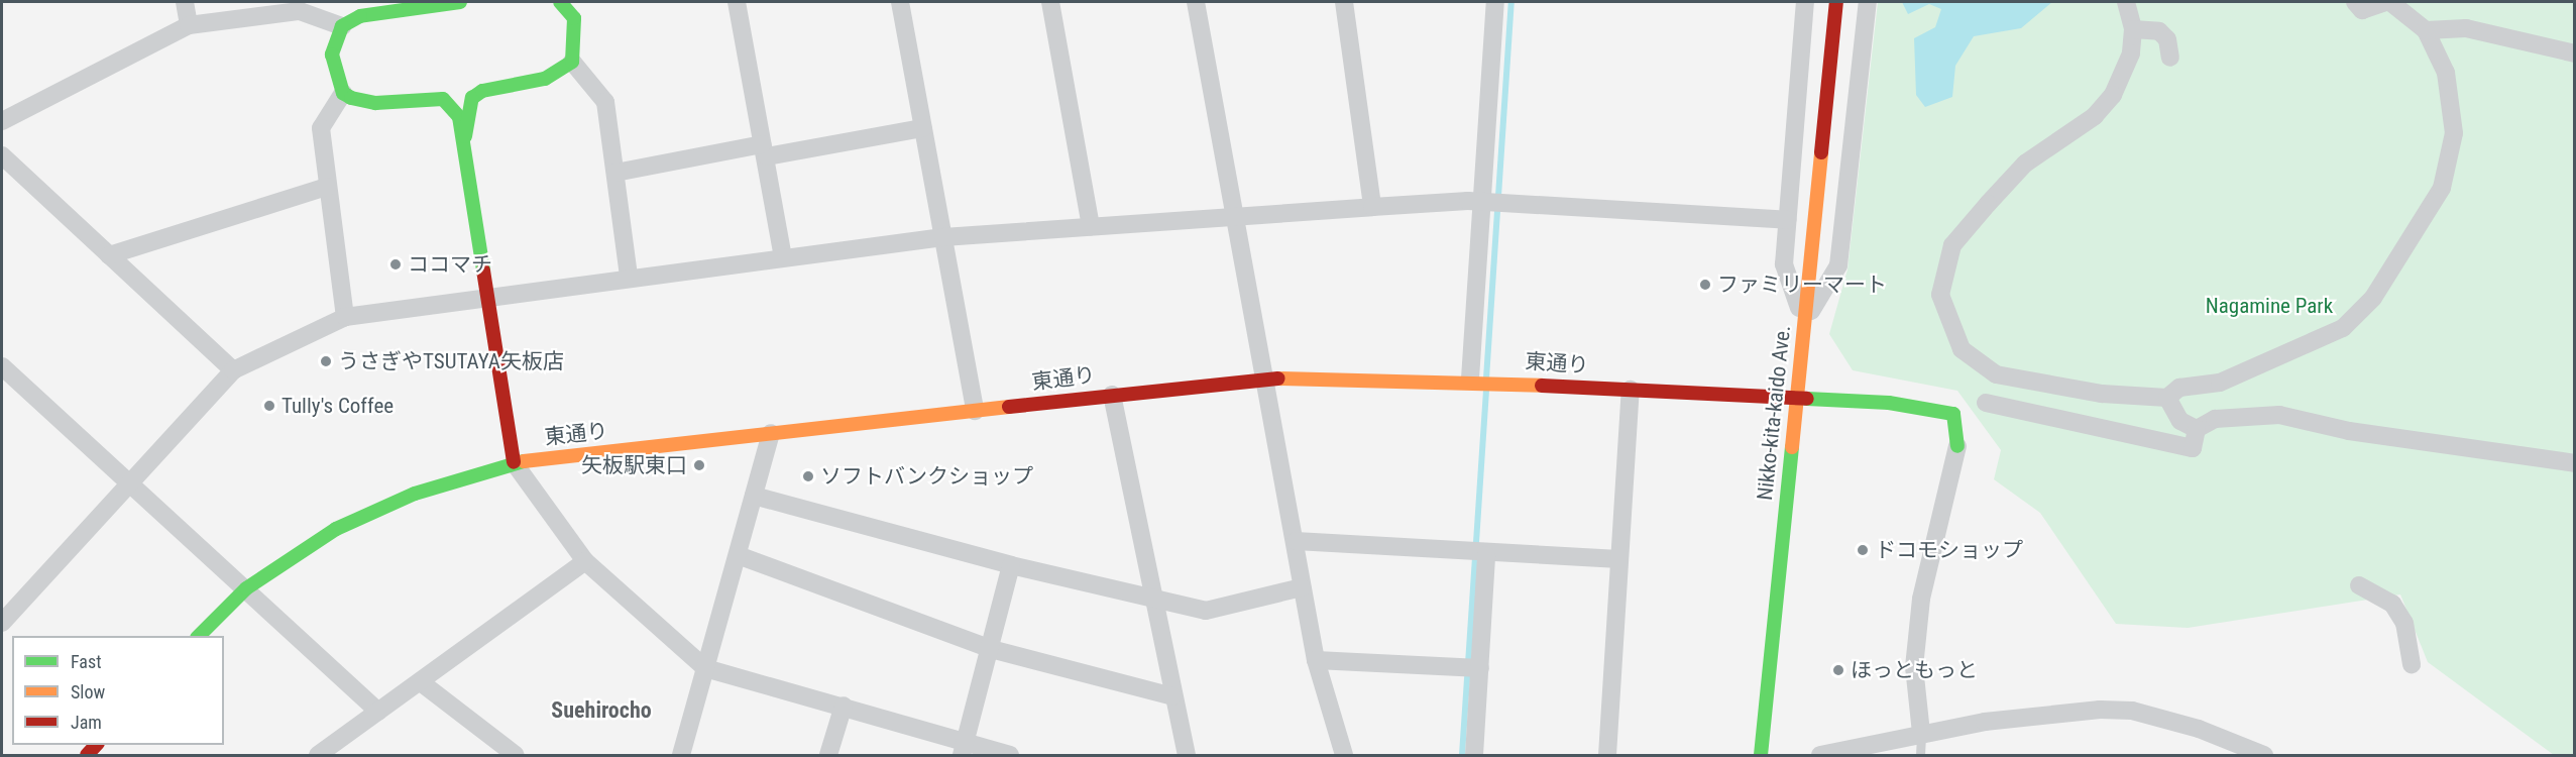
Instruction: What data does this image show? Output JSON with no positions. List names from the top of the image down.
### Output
{
  "streets": {
    "main road": ["東通り", "Nikko-kita-kaido Ave."]
  },
  "crossings": [
    ["東通り", "Nikko-kita-kaido Ave."]
  ],
  "districts": ["Suehirocho"],
  "parks": ["Nagamine Park"],
  "places": [
    "ココマチ",
    "ファミリーマート",
    "うさぎやTSUTAYA矢板店",
    "Tully's Coffee",
    "矢板駅東口",
    "ソフトバンクショップ",
    "ドコモショップ",
    "ほっともっと"
  ],
  "legend": ["Fast", "Slow", "Jam"]
}
